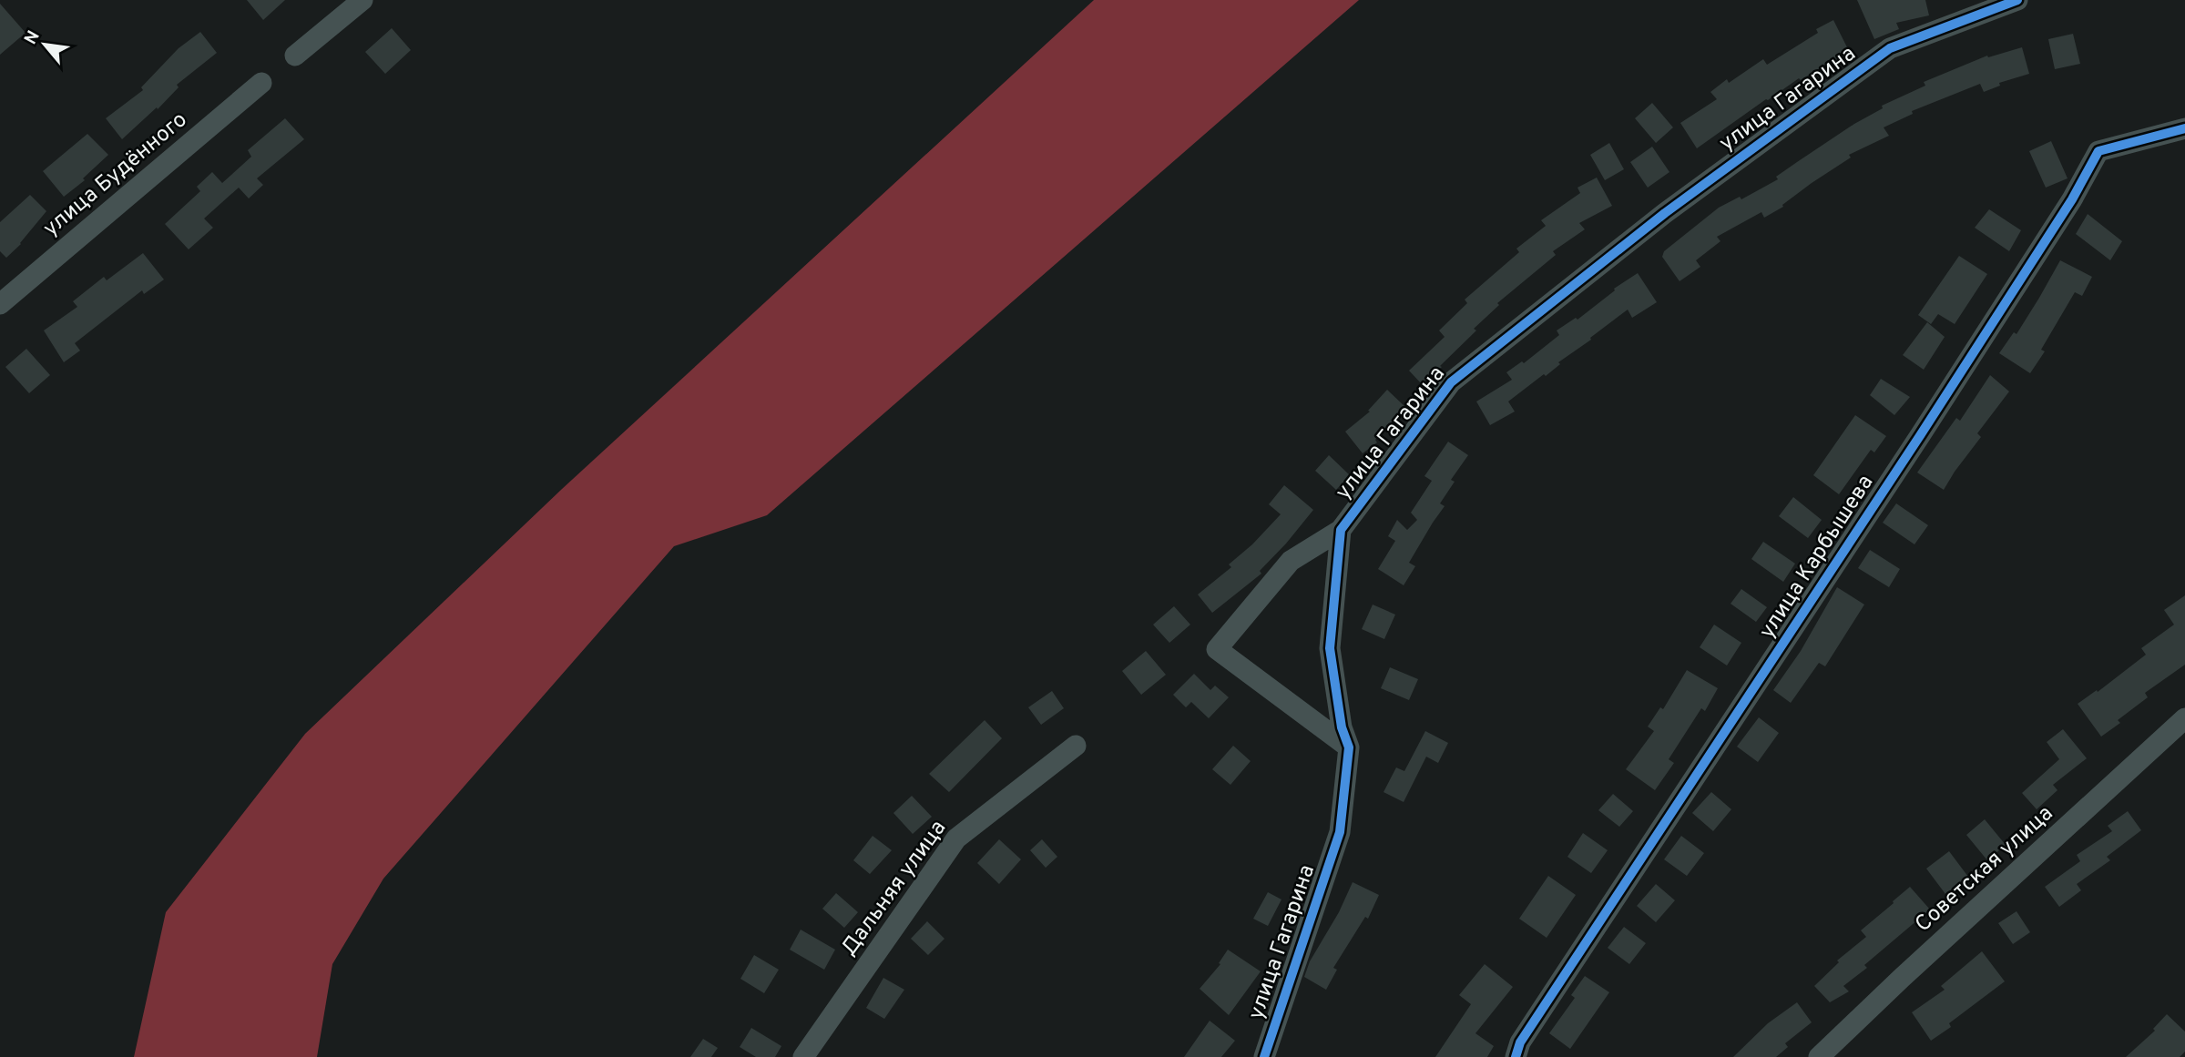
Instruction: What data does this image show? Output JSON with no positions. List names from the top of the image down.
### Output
{
  "streets": {
    "street": [
      "улица Гагарина",
      "улица Будённого",
      "улица Карбышева",
      "Советская улица",
      "Дальняя улица"
    ]
  },
  "north": "top left"
}
